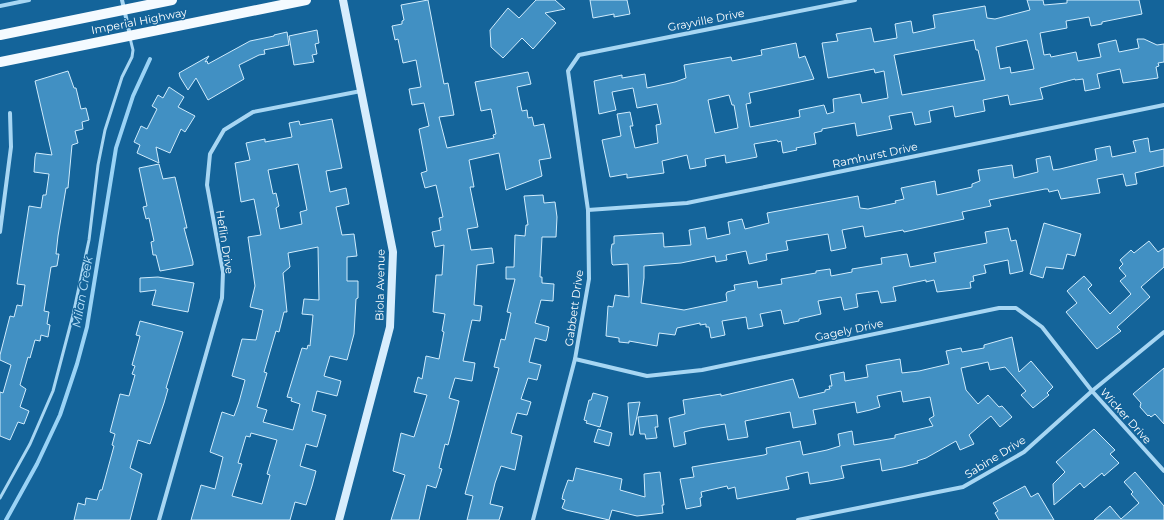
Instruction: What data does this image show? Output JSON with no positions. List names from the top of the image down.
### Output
{
  "streets": {
    "main road": ["Imperial Highway"],
    "street": [
      "Grayville Drive",
      "Ramhurst Drive",
      "Heflin Drive",
      "Biola Avenue",
      "Gabbett Drive",
      "Gagely Drive",
      "Wicker Drive",
      "Sabine Drive"
    ]
  },
  "crossings": [
    ["Grayville Drive", "Gabbett Drive"],
    ["Ramhurst Drive", "Gabbett Drive"],
    ["Heflin Drive", "Biola Avenue"],
    ["Gabbett Drive", "Gagely Drive"],
    ["Gagely Drive", "Wicker Drive"],
    ["Gagely Drive", "Sabine Drive"],
    ["Wicker Drive", "Sabine Drive"]
  ],
  "water": ["Milan Creek"]
}
